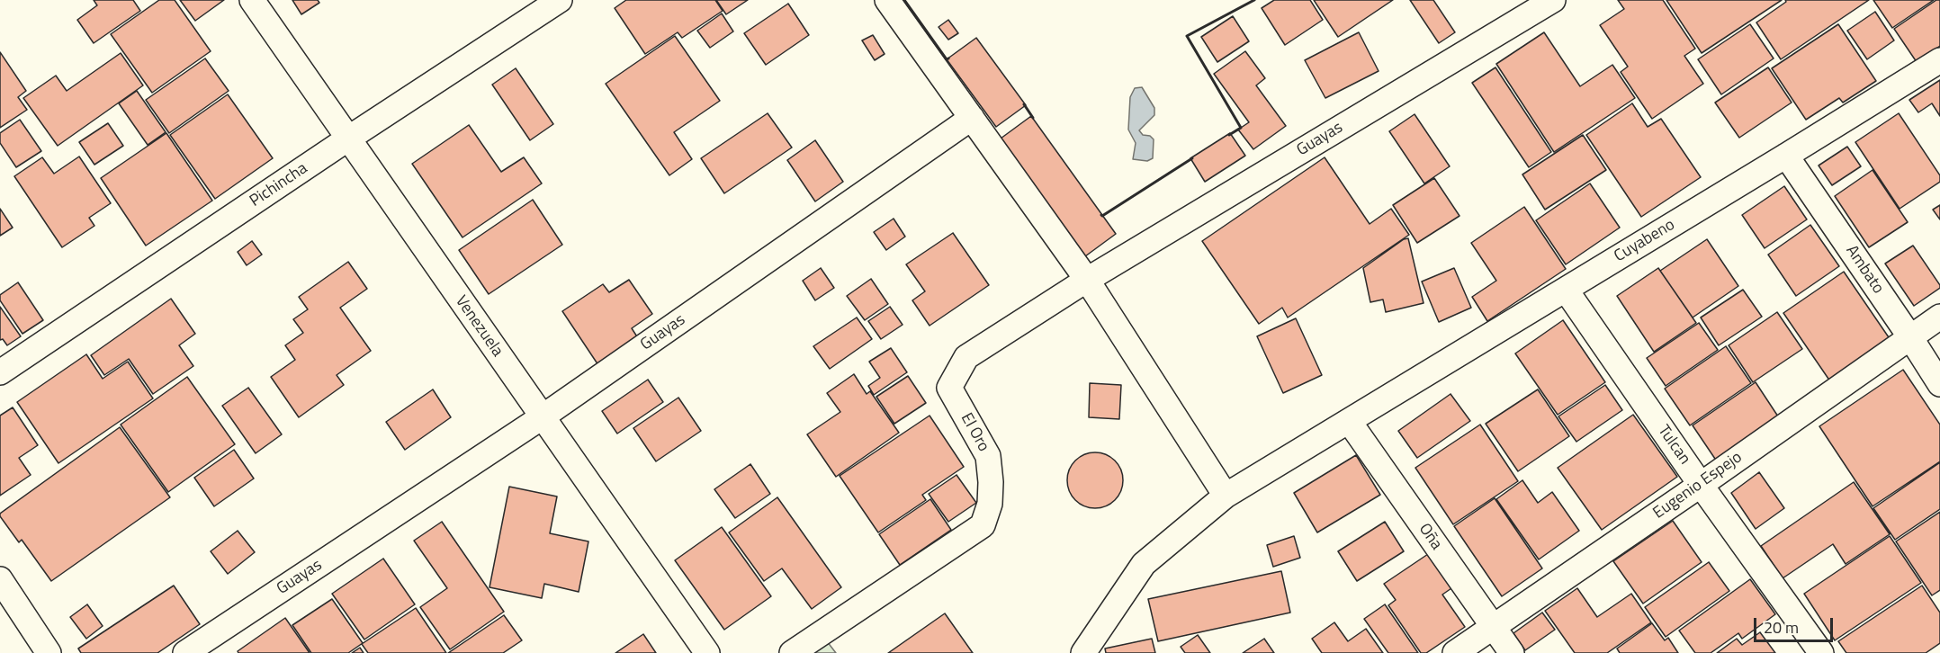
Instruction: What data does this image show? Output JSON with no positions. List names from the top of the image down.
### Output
{
  "streets": {
    "street": [
      "Guayas",
      "Pichincha",
      "Cuyabeno",
      "Ambato",
      "Venezuela",
      "El Oro",
      "Tulcan",
      "Eugenio Espejo",
      "Oña"
    ]
  },
  "crossings": [
    ["Guayas", "Venezuela"],
    ["Guayas", "El Oro"],
    ["Pichincha", "Venezuela"],
    ["Cuyabeno", "Ambato"],
    ["Cuyabeno", "Tulcan"],
    ["Cuyabeno", "Oña"],
    ["Ambato", "Eugenio Espejo"],
    ["Tulcan", "Eugenio Espejo"],
    ["Eugenio Espejo", "Oña"]
  ],
  "scale_bar": "20 m"
}
